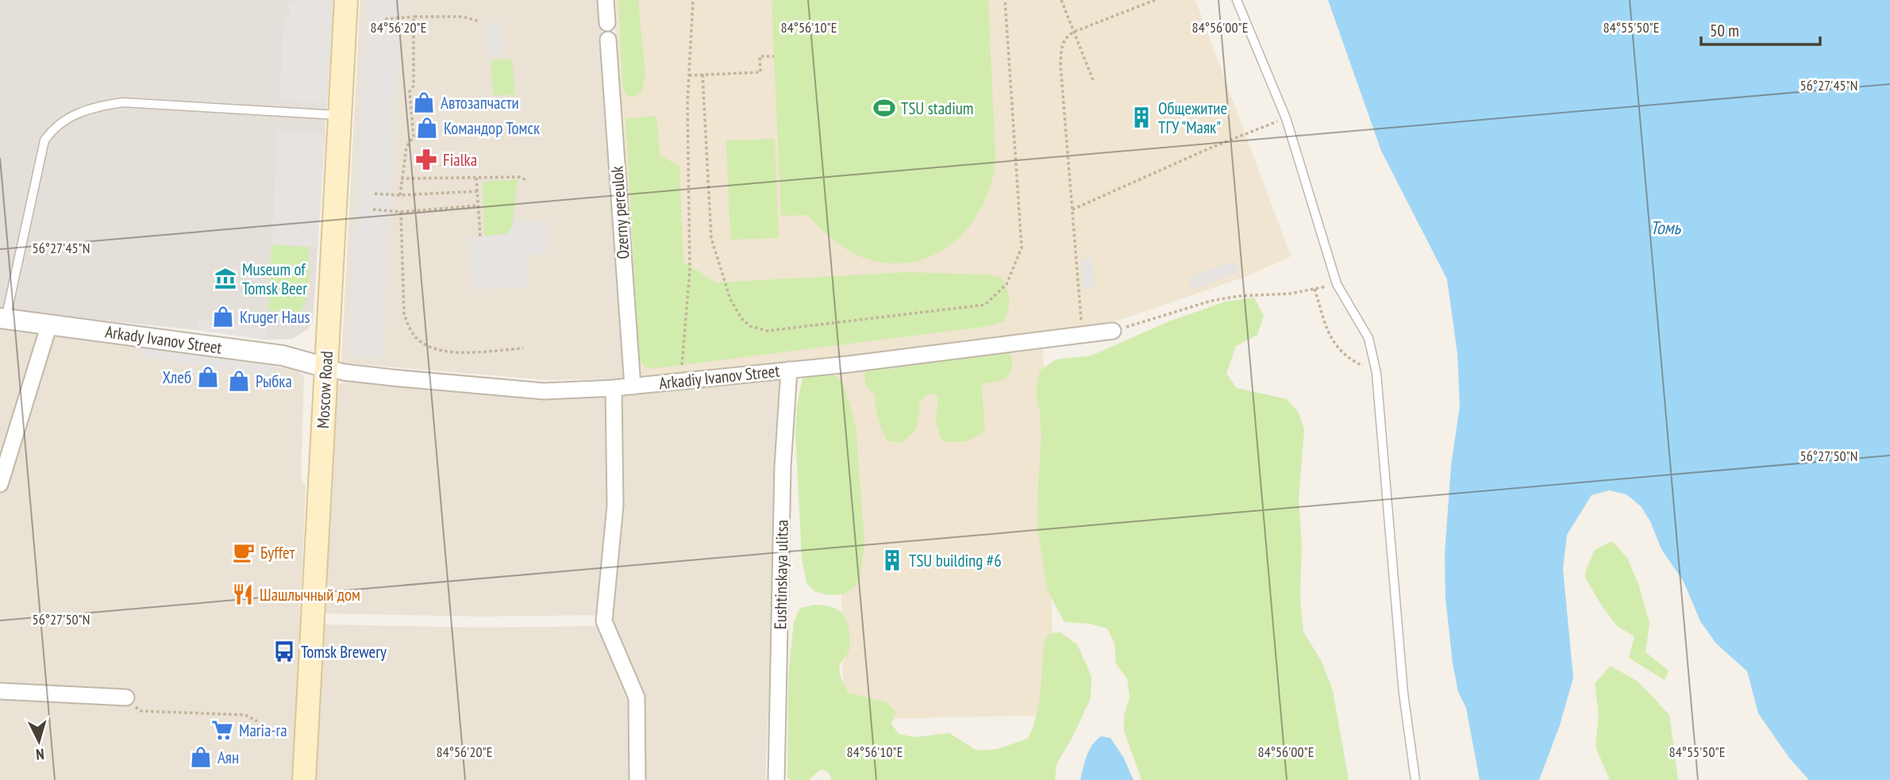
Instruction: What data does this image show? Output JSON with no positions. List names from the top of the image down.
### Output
{
  "streets": {
    "main road": ["Moscow Road"],
    "street": [
      "Ozerny pereulok",
      "Arkady Ivanov Street",
      "Arkadiy Ivanov Street",
      "Eushtinskaya ulitsa"
    ]
  },
  "crossings": [
    ["Ozerny pereulok", "Arkadiy Ivanov Street"],
    ["Arkady Ivanov Street", "Arkadiy Ivanov Street"],
    ["Arkady Ivanov Street", "Moscow Road"],
    ["Arkadiy Ivanov Street", "Moscow Road"],
    ["Arkadiy Ivanov Street", "Eushtinskaya ulitsa"]
  ],
  "water": ["Томь"],
  "places": {
    "shop": [
      "Автозапчасти",
      "Командор Томск",
      "Kruger Haus",
      "Хлеб",
      "Рыбка",
      "Аян"
    ],
    "sports": ["TSU stadium"],
    "building": ["Общежитие ТГУ \"Маяк\"", "TSU building #6"],
    "pharmacy": ["Fialka"],
    "museum": ["Museum of Tomsk Beer"],
    "cafe": ["Буffет"],
    "restaurant": ["Шашлычный дом"],
    "bus stop": ["Tomsk Brewery"],
    "supermarket": ["Maria-ra"]
  },
  "scale_bar": "50 m",
  "north": "bottom",
  "coordinates": [
    "84°56'20\"E",
    "84°56'10\"E",
    "84°56'00\"E",
    "84°55'50\"E",
    "56°27'45\"N",
    "56°27'50\"N"
  ]
}
